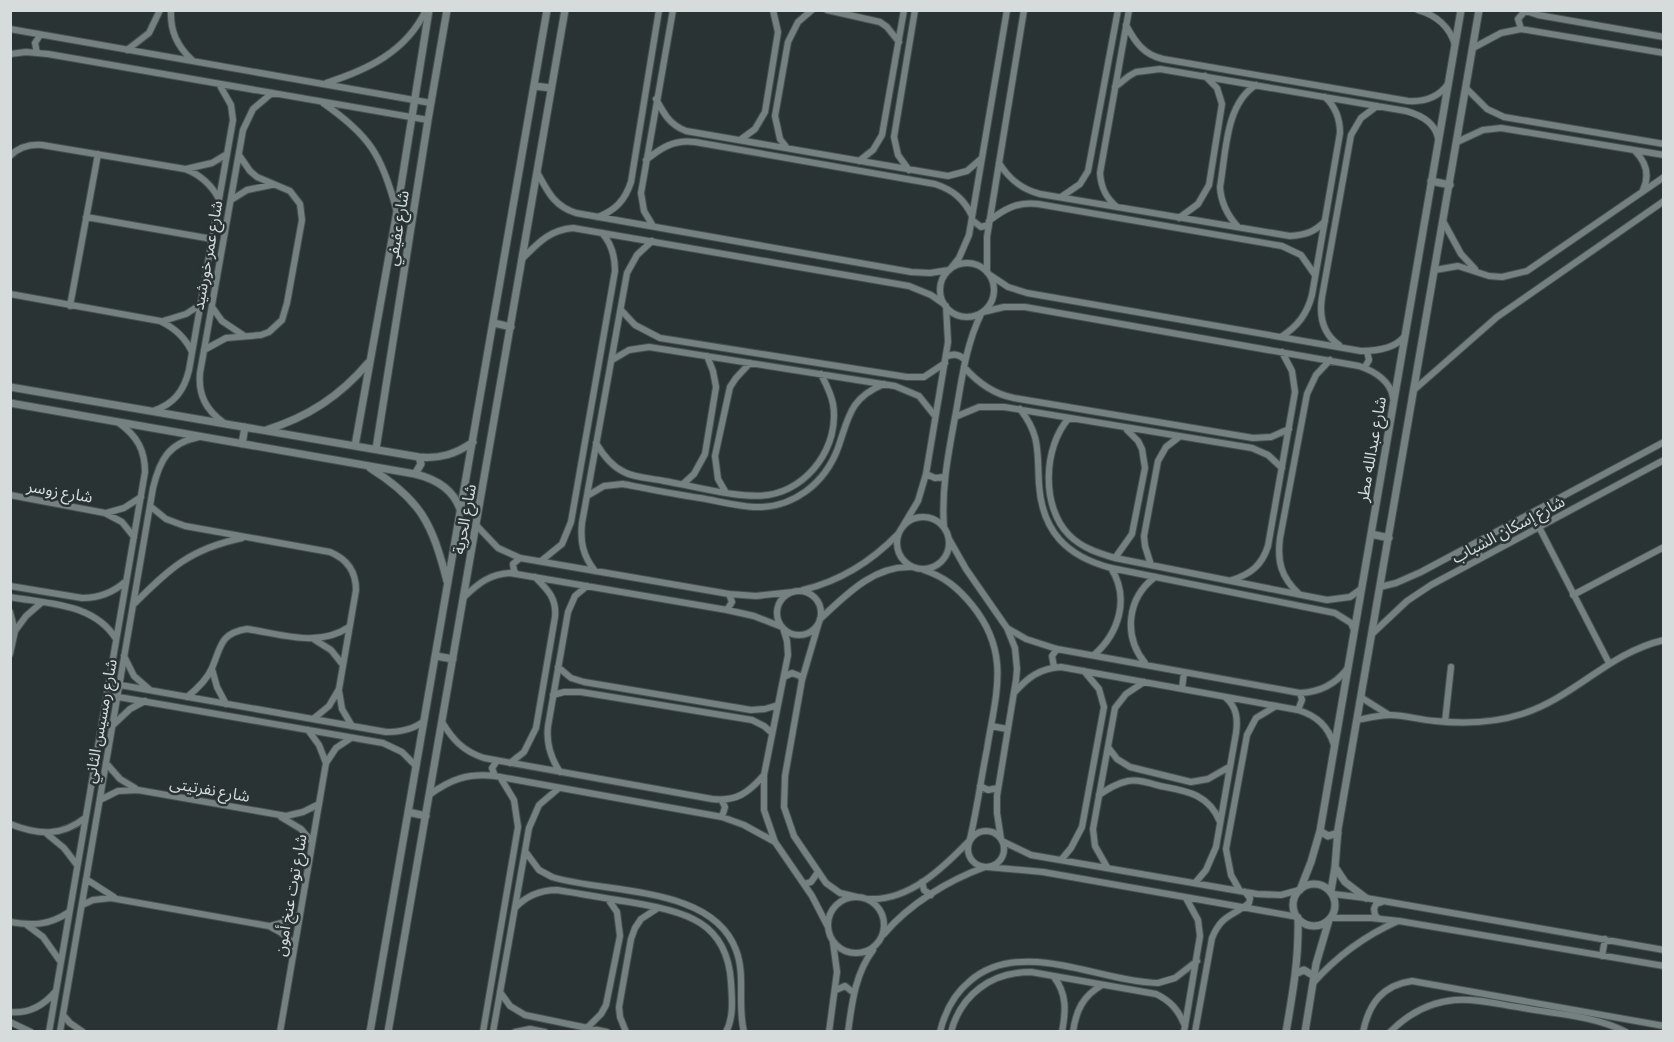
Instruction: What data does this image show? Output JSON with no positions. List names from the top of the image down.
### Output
{
  "streets": {
    "street": [
      "شارع عفيفي",
      "شارع عمر خورشيد",
      "شارع عبدالله مطر",
      "شارع زوسر",
      "شارع الحرية",
      "شارع إسكان الشباب",
      "شارع رمسيس الثاني",
      "شارع نفرتيتى",
      "شارع توت عنخ أمون"
    ]
  },
  "crossings": [
    ["شارع عبدالله مطر", "شارع إسكان الشباب"],
    ["شارع زوسر", "شارع رمسيس الثاني"],
    ["شارع رمسيس الثاني", "شارع نفرتيتى"],
    ["شارع نفرتيتى", "شارع توت عنخ أمون"]
  ]
}
